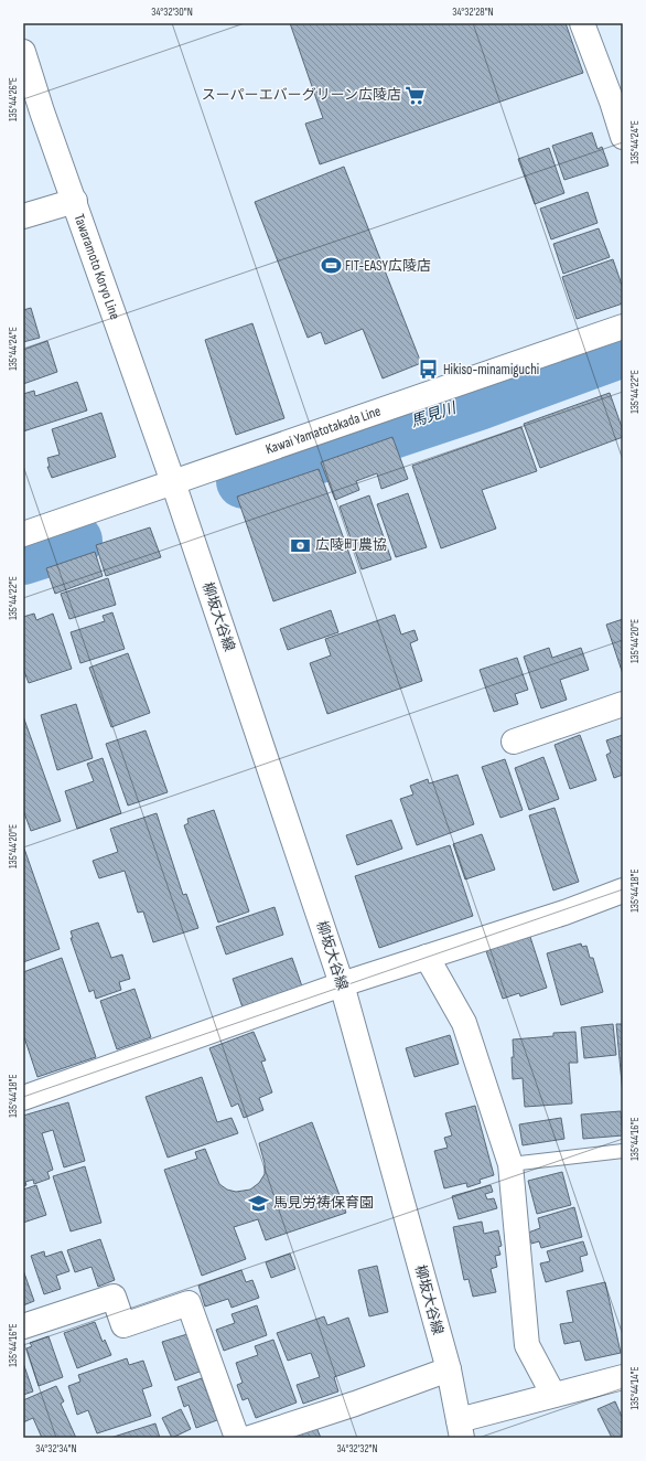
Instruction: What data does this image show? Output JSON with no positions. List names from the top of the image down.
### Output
{
  "streets": {
    "street": ["Tawaramoto Koryo Line", "Kawai Yamatotakada Line", "柳坂大谷線"]
  },
  "crossings": [
    ["Tawaramoto Koryo Line", "Kawai Yamatotakada Line"],
    ["Tawaramoto Koryo Line", "柳坂大谷線"],
    ["Kawai Yamatotakada Line", "柳坂大谷線"]
  ],
  "water": ["馬見川"],
  "places": {
    "supermarket": ["スーパーエバーグリーン広陵店"],
    "sports": ["FIT-EASY広陵店"],
    "bus stop": ["Hikiso-minamiguchi"],
    "bank": ["広陵町農協"],
    "school or university": ["馬見労祷保育園"]
  },
  "coordinates": [
    "34°32'30\"N",
    "34°32'28\"N",
    "135°44'26\"E",
    "135°44'24\"E",
    "135°44'22\"E",
    "135°44'20\"E",
    "135°44'18\"E",
    "135°44'16\"E",
    "135°44'14\"E",
    "34°32'34\"N",
    "34°32'32\"N"
  ]
}
